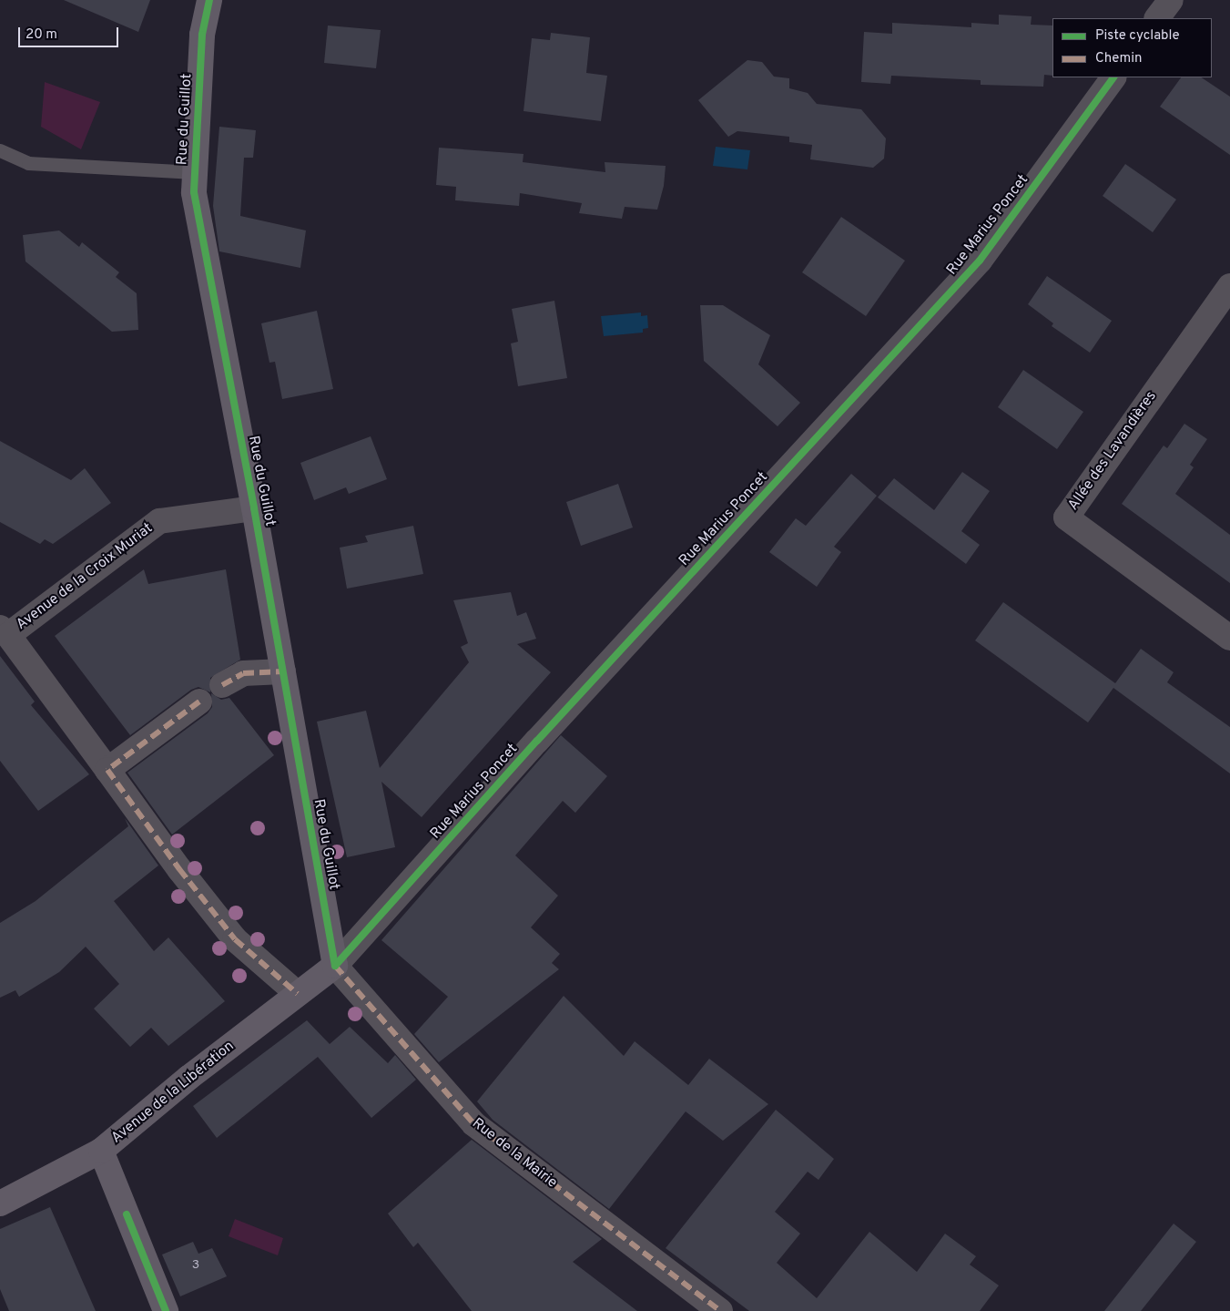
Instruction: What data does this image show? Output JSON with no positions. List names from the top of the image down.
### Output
{
  "streets": {
    "street": [
      "Rue du Guillot",
      "Rue Marius Poncet",
      "Allée des Lavandières",
      "Avenue de la Croix Muriat",
      "Avenue de la Libération",
      "Rue de la Mairie"
    ]
  },
  "crossings": [
    ["Rue du Guillot", "Rue Marius Poncet"],
    ["Rue du Guillot", "Avenue de la Croix Muriat"],
    ["Rue du Guillot", "Avenue de la Libération"],
    ["Rue du Guillot", "Rue de la Mairie"],
    ["Rue Marius Poncet", "Avenue de la Libération"],
    ["Rue Marius Poncet", "Rue de la Mairie"],
    ["Avenue de la Libération", "Rue de la Mairie"]
  ],
  "house_numbers": ["3"],
  "legend": ["Piste cyclable", "Chemin"],
  "scale_bar": "20 m"
}
